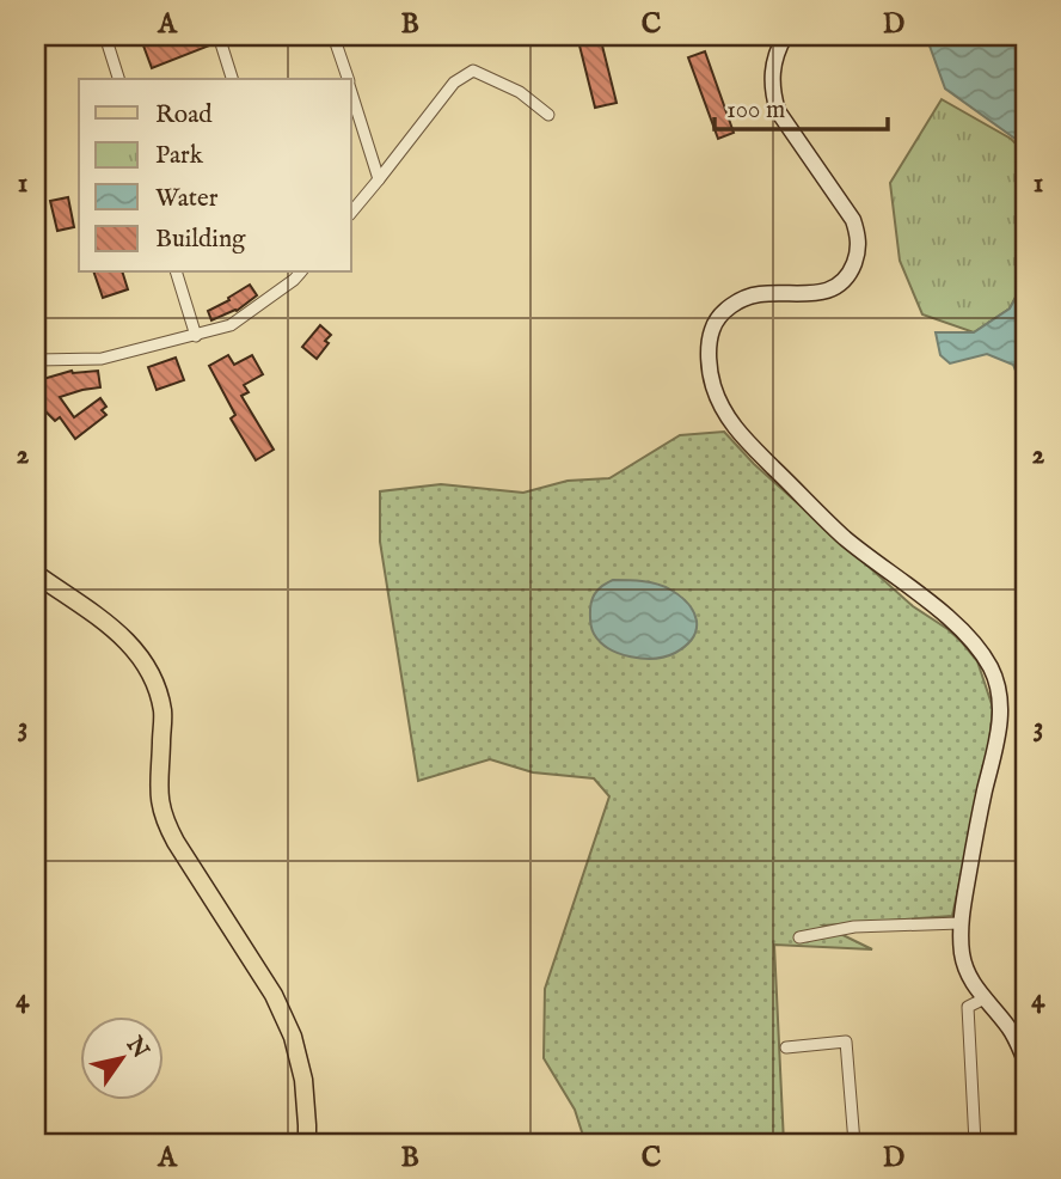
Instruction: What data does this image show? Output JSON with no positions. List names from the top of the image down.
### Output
{
  "legend": [
    "Road",
    "Park",
    "Water",
    "Building"
  ],
  "scale_bar": "100 m",
  "north": "top right",
  "grid": {
    "columns": [
      "A",
      "B",
      "C",
      "D"
    ],
    "rows": [
      "1",
      "2",
      "3",
      "4"
    ]
  }
}
